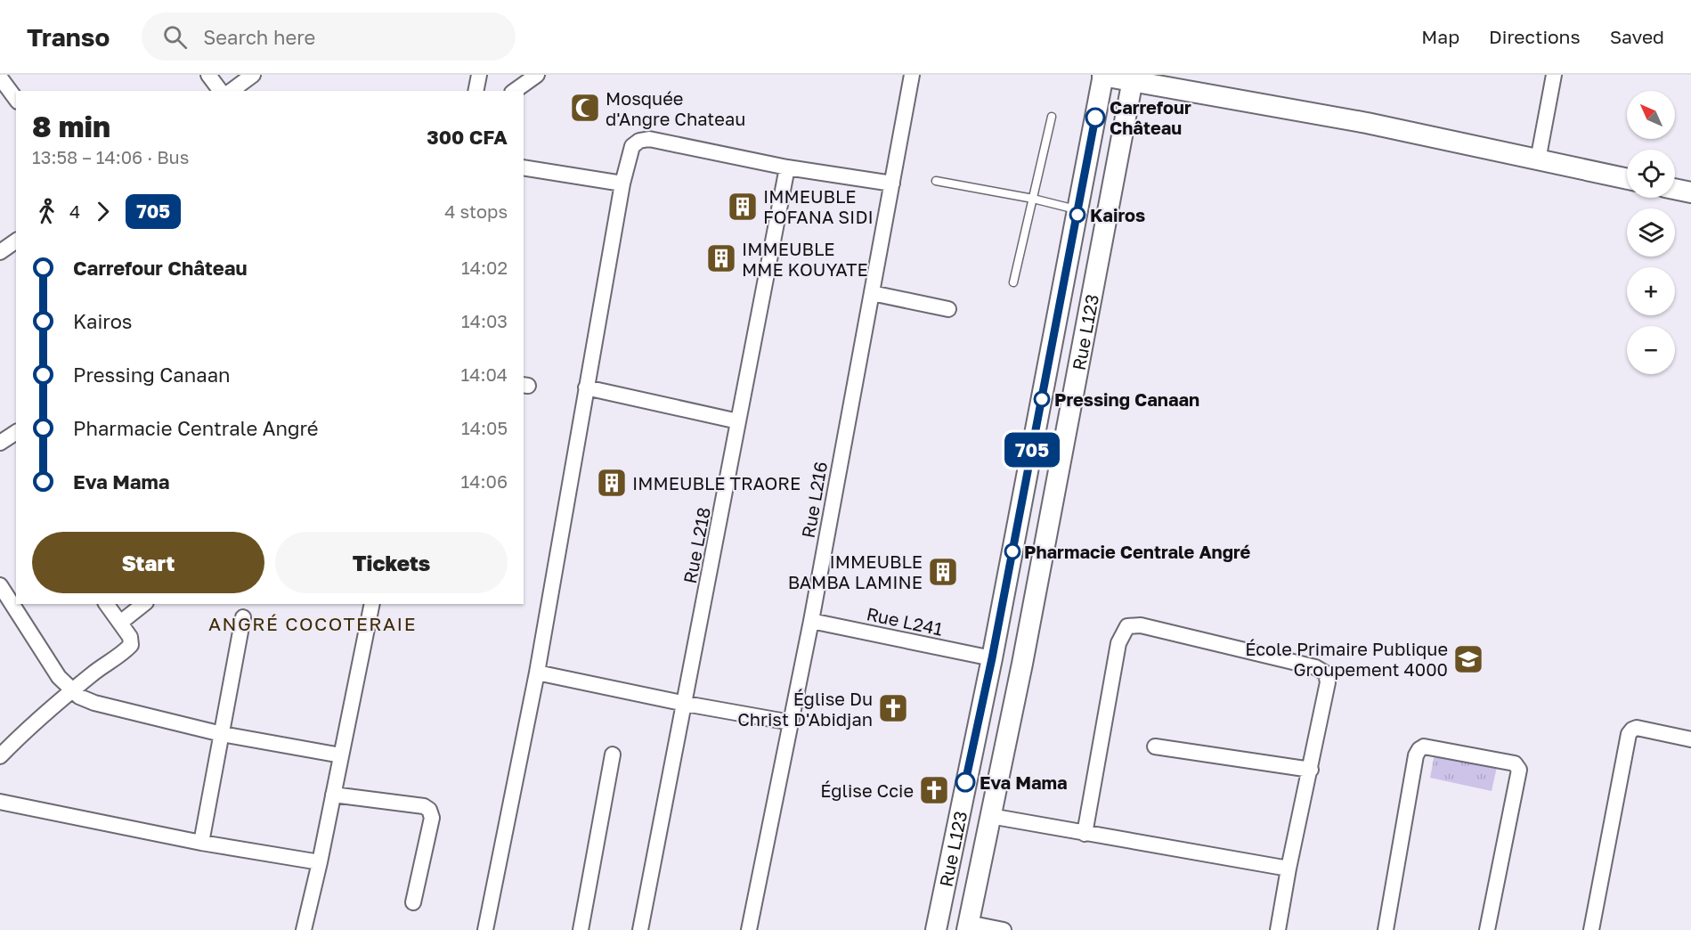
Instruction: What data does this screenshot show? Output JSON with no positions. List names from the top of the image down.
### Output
{
  "streets": {
    "main road": ["Rue L123"],
    "street": ["Rue L216", "Rue L218", "Rue L241"]
  },
  "crossings": [
    ["Rue L123", "Rue L241"],
    ["Rue L216", "Rue L241"]
  ],
  "districts": ["ANGRÉ COCOTERAIE"],
  "places": {
    "mosque": ["Mosquée d'Angre Chateau"],
    "other": [
      "Carrefour Château",
      "Kairos",
      "Pressing Canaan",
      "Pharmacie Centrale Angré",
      "Eva Mama"
    ],
    "building": [
      "IMMEUBLE FOFANA SIDI",
      "IMMEUBLE MME KOUYATE",
      "IMMEUBLE TRAORE",
      "IMMEUBLE BAMBA LAMINE"
    ],
    "school or university": ["École Primaire Publique Groupement 4000"],
    "church": ["Église Du Christ D'Abidjan", "Église Ccie"]
  },
  "lines": ["bus line 705"],
  "north": "top left",
  "page": {
    "header": "Transo",
    "search": "Search here",
    "nav": ["Map", "Directions", "Saved"],
    "on_map": "705",
    "map_buttons": ["+", "−"],
    "heading": ["8 min", "13:58 – 14:06 · Bus", "300 CFA"],
    "legs": ["4", "705", "4 stops"],
    "list": [
      {
        "name": "Carrefour Château",
        "value": "14:02"
      },
      {
        "name": "Kairos",
        "value": "14:03"
      },
      {
        "name": "Pressing Canaan",
        "value": "14:04"
      },
      {
        "name": "Pharmacie Centrale Angré",
        "value": "14:05"
      },
      {
        "name": "Eva Mama",
        "value": "14:06"
      }
    ],
    "buttons": ["Start", "Tickets"]
  }
}
